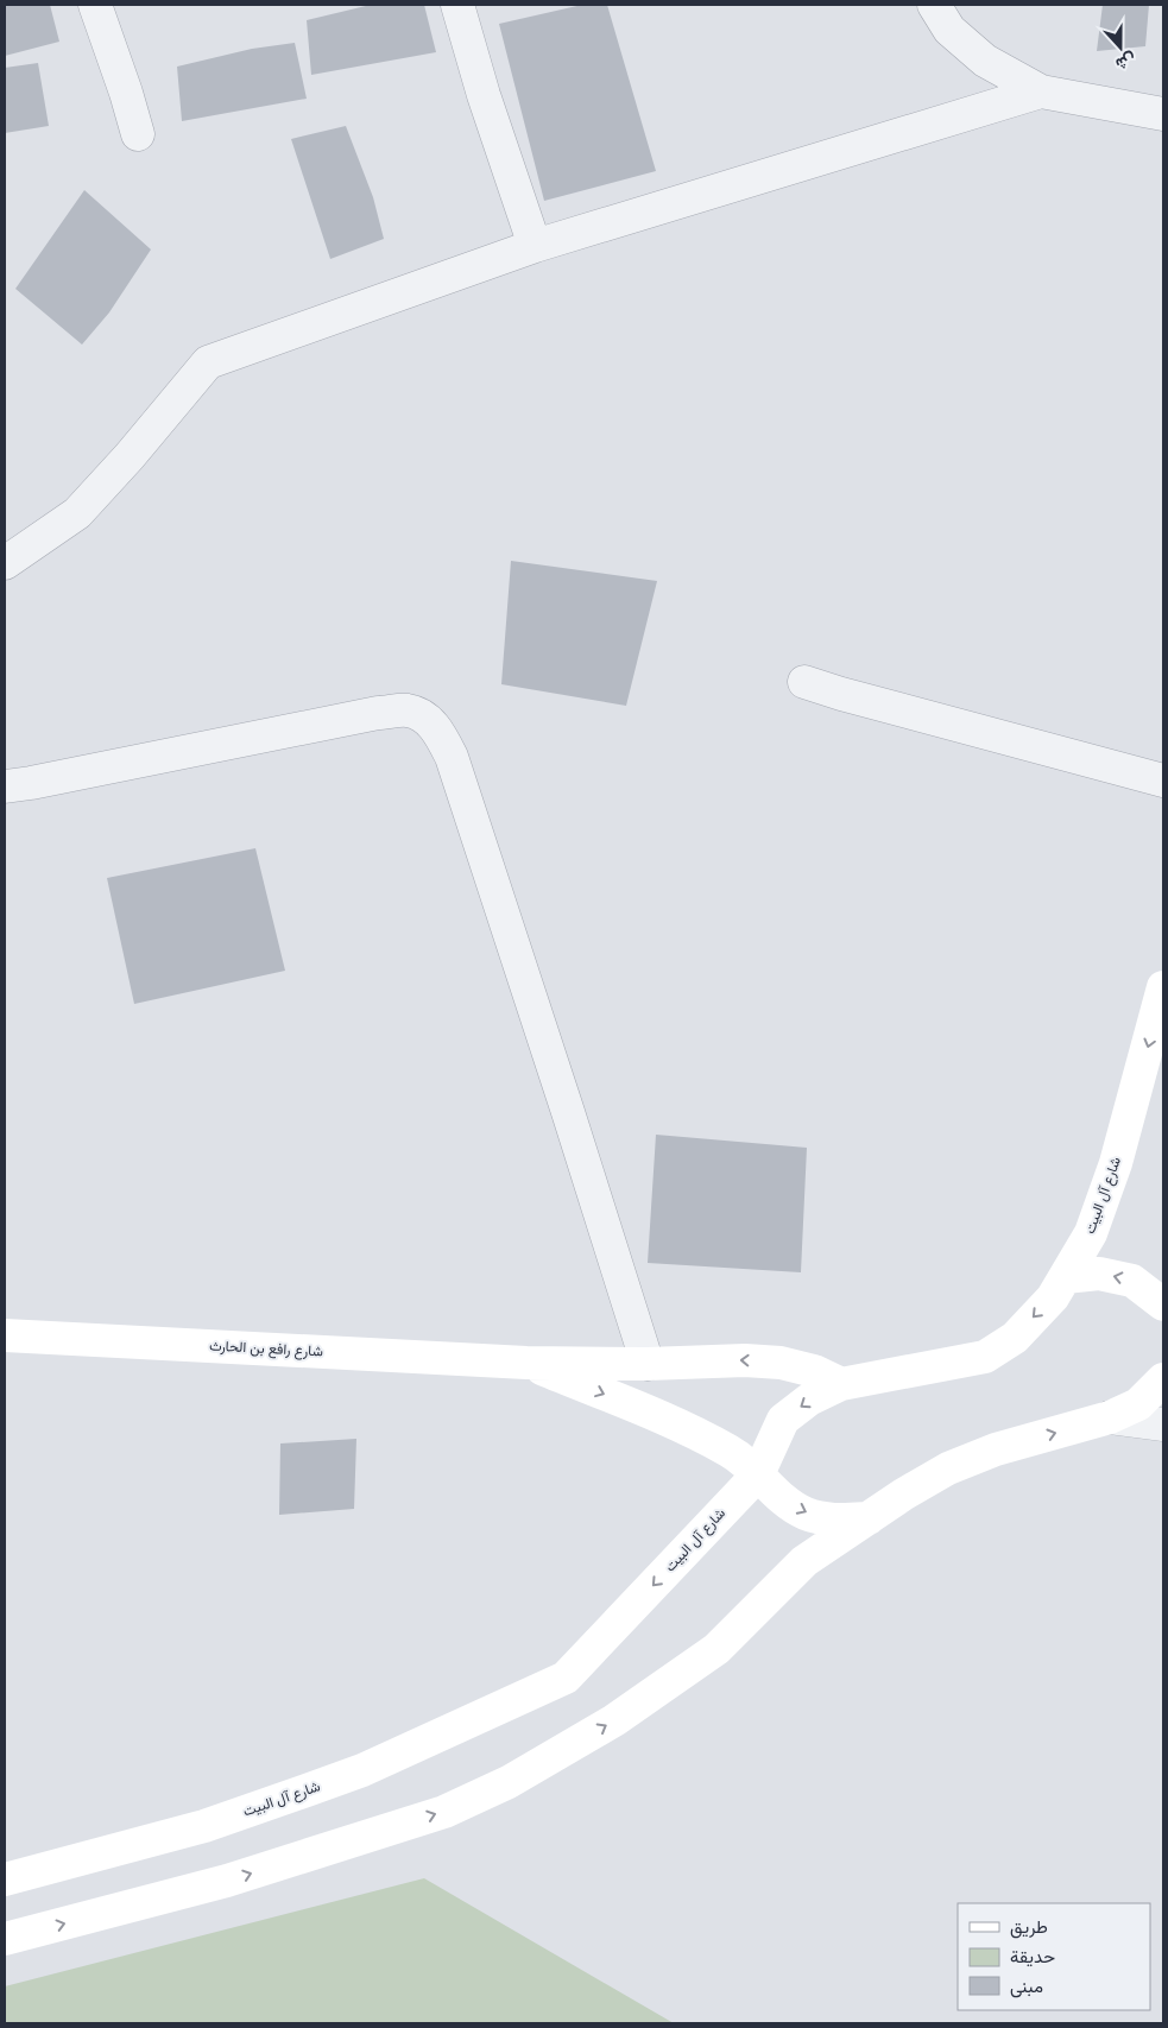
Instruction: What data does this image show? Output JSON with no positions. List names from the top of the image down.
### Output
{
  "streets": {
    "street": ["شارع آل البيت", "شارع رافع بن الحارث"]
  },
  "crossings": [
    ["شارع آل البيت", "شارع رافع بن الحارث"]
  ],
  "legend": ["طريق", "حديقة", "مبنى"],
  "north": "bottom"
}
